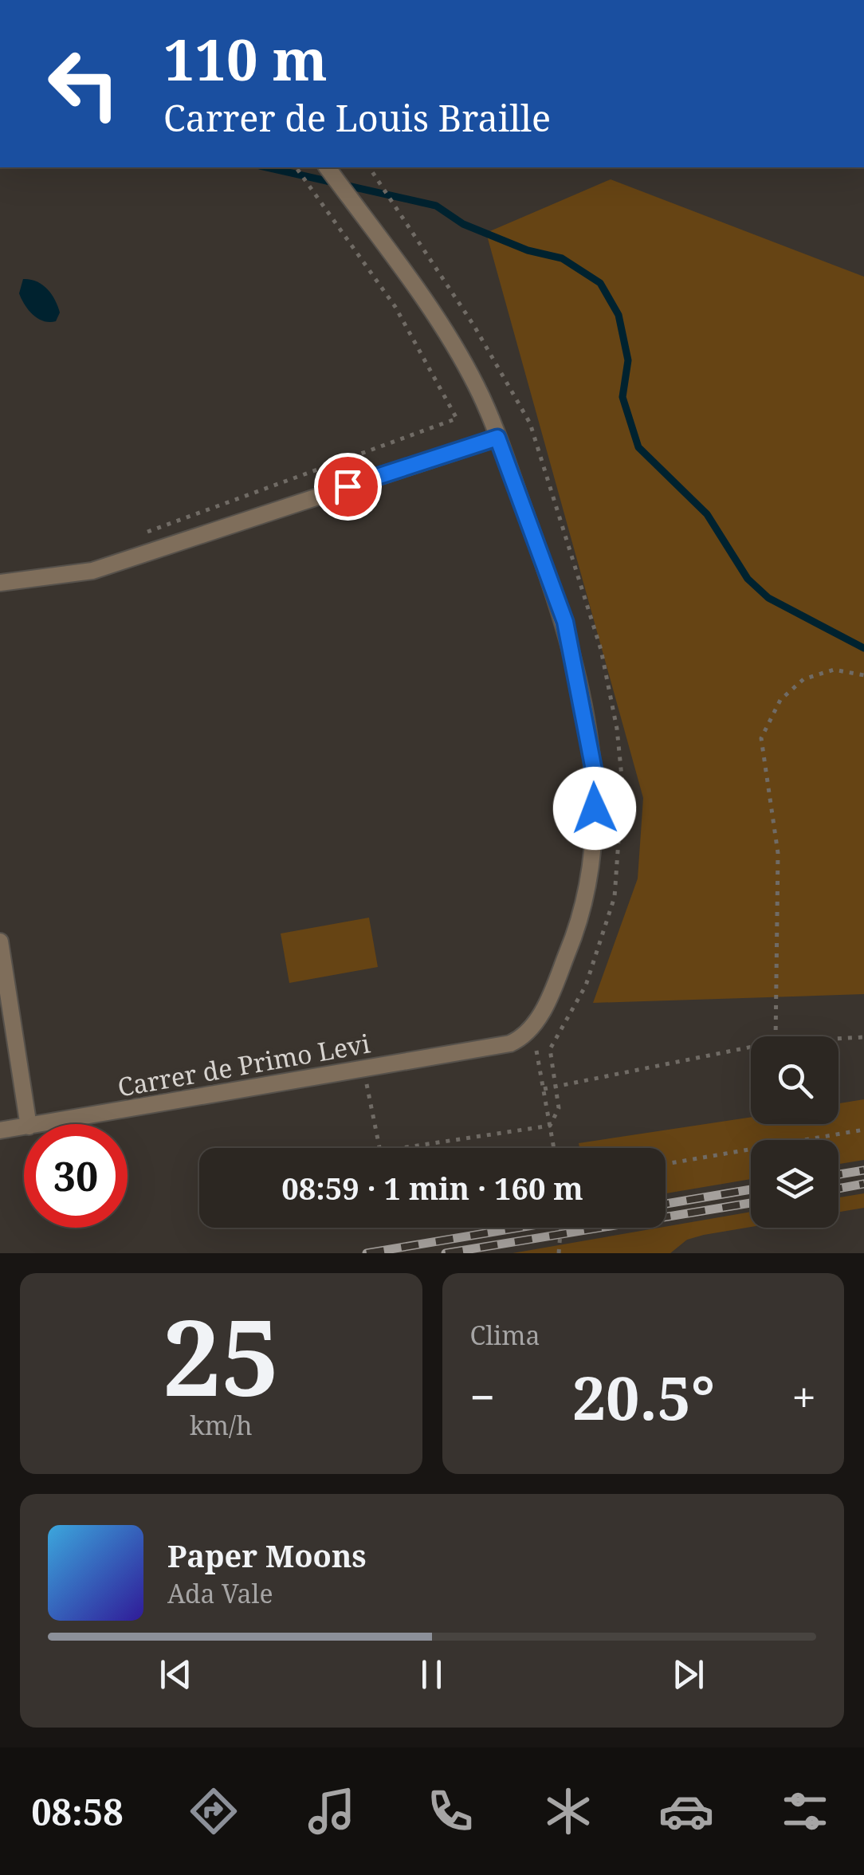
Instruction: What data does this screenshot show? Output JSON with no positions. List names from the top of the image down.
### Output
{
  "streets": {
    "street": ["Carrer de Primo Levi"]
  },
  "page": {
    "turn": ["110 m", "Carrer de Louis Braille"],
    "limit": "30",
    "trip": "08:59 · 1 min · 160 m",
    "tile": [
      ["25", "km/h"],
      "Clima"
    ],
    "heat": ["−", "20.5°", "+"],
    "song": ["Paper Moons", "Ada Vale"],
    "tabs": "08:58"
  }
}
